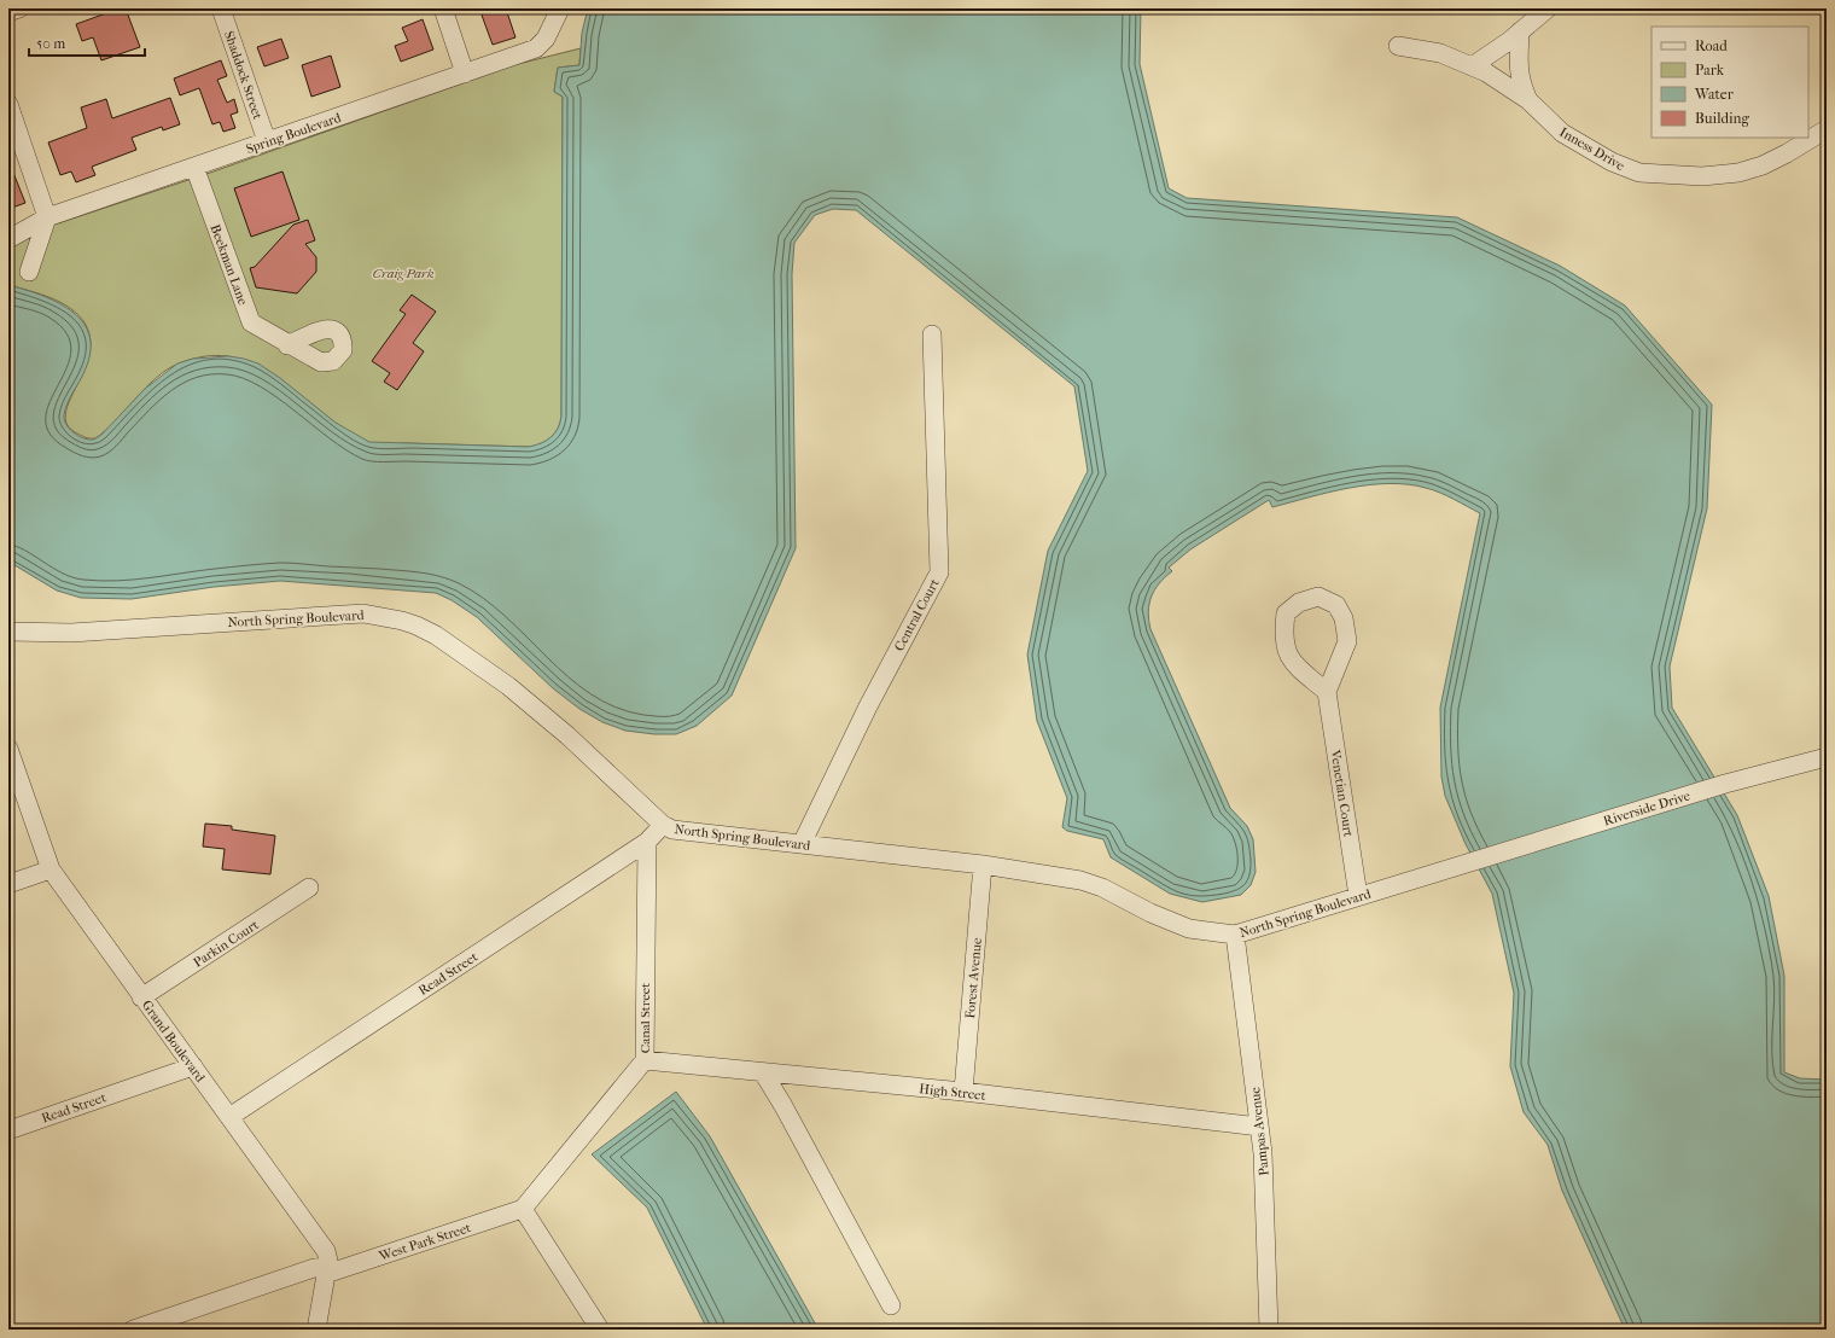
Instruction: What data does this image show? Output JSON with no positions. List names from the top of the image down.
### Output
{
  "streets": {
    "street": [
      "Shaddock Street",
      "Spring Boulevard",
      "Inness Drive",
      "Beekman Lane",
      "Central Court",
      "North Spring Boulevard",
      "Venetian Court",
      "Riverside Drive",
      "Parkin Court",
      "Read Street",
      "Forest Avenue",
      "Canal Street",
      "Grand Boulevard",
      "High Street",
      "Pampas Avenue",
      "West Park Street"
    ]
  },
  "crossings": [
    ["Shaddock Street", "Spring Boulevard"],
    ["Spring Boulevard", "Beekman Lane"],
    ["Central Court", "North Spring Boulevard"],
    ["North Spring Boulevard", "Venetian Court"],
    ["North Spring Boulevard", "Riverside Drive"],
    ["North Spring Boulevard", "Read Street"],
    ["North Spring Boulevard", "Forest Avenue"],
    ["North Spring Boulevard", "Pampas Avenue"],
    ["Parkin Court", "Grand Boulevard"],
    ["Read Street", "Canal Street"],
    ["Read Street", "Grand Boulevard"],
    ["Forest Avenue", "High Street"],
    ["Canal Street", "High Street"],
    ["Canal Street", "West Park Street"],
    ["Grand Boulevard", "West Park Street"],
    ["High Street", "Pampas Avenue"]
  ],
  "parks": ["Craig Park"],
  "legend": [
    "Road",
    "Park",
    "Water",
    "Building"
  ],
  "scale_bar": "50 m"
}
